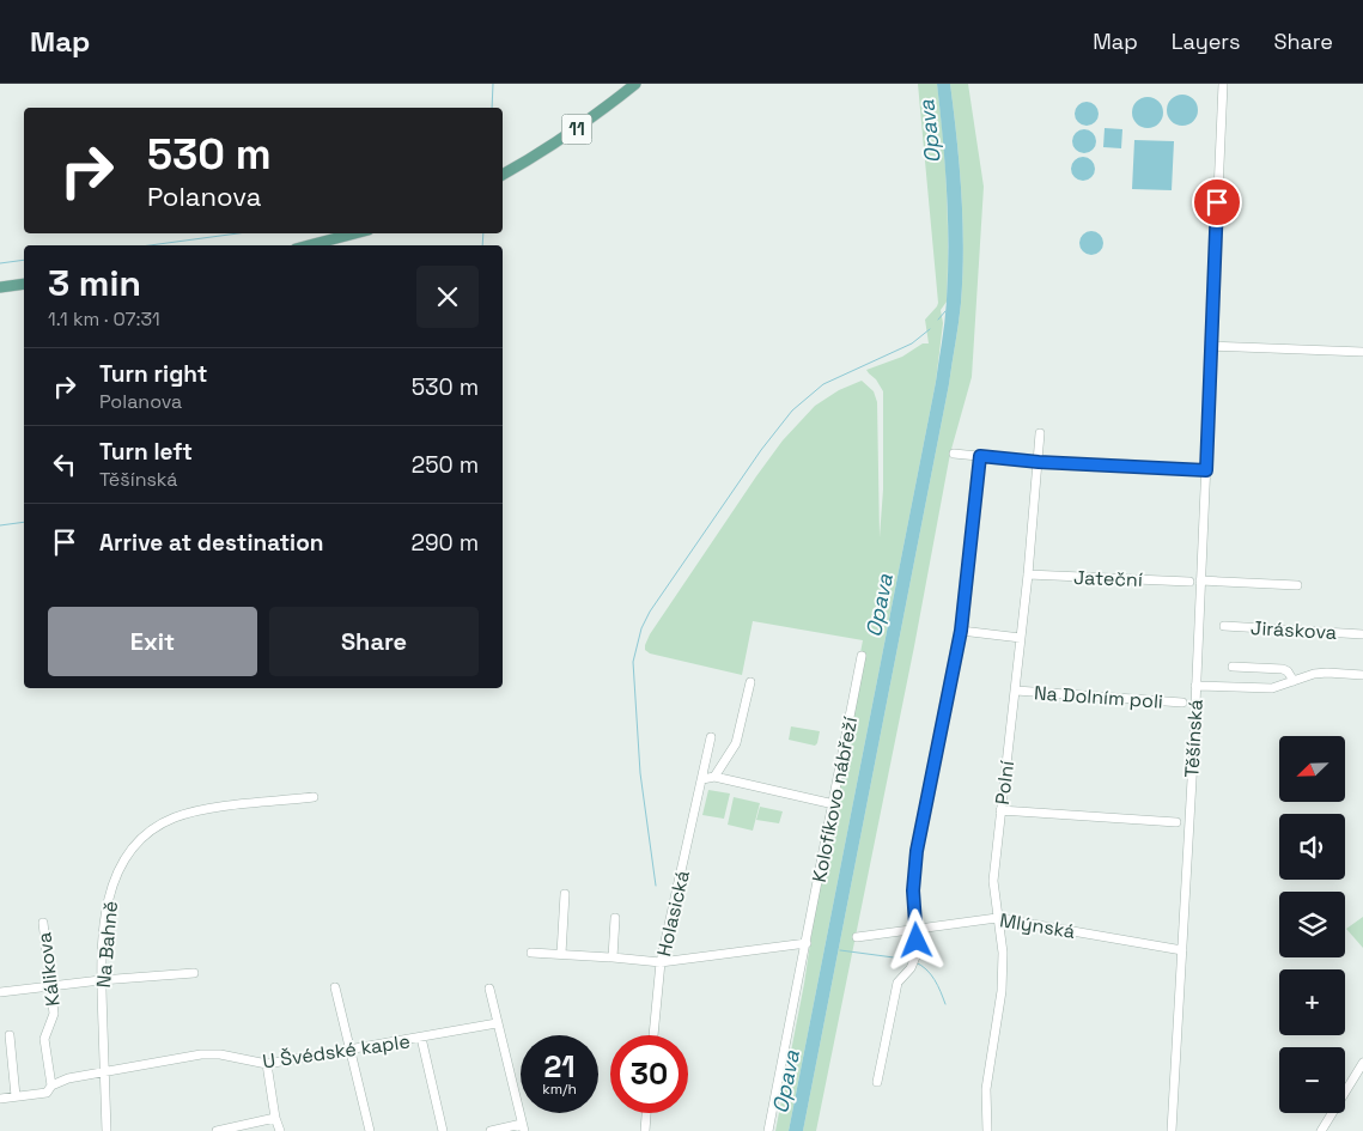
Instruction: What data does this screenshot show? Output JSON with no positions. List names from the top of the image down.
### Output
{
  "streets": {
    "main road": ["11"],
    "street": [
      "Jateční",
      "Jiráskova",
      "Na Dolním poli",
      "Těšínská",
      "Polní",
      "Kolofíkovo nábřeží",
      "Holasická",
      "Mlýnská",
      "Na Bahně",
      "Kálikova",
      "U Švédské kaple"
    ]
  },
  "crossings": [
    ["Jateční", "Polní"],
    ["Na Dolním poli", "Polní"],
    ["Těšínská", "Mlýnská"],
    ["Polní", "Mlýnská"],
    ["Na Bahně", "U Švédské kaple"],
    ["Kálikova", "U Švédské kaple"]
  ],
  "water": ["Opava"],
  "north": "bottom left",
  "page": {
    "header": "Map",
    "nav": ["Map", "Layers", "Share"],
    "turn": ["530 m", "Polanova"],
    "heading": ["3 min", "1.1 km · 07:31"],
    "list": [
      {
        "name": "Turn right",
        "note": "Polanova",
        "value": "530 m"
      },
      {
        "name": "Turn left",
        "note": "Těšínská",
        "value": "250 m"
      },
      {
        "name": "Arrive at destination",
        "value": "290 m"
      }
    ],
    "buttons": ["Exit", "Share"],
    "map_buttons": ["+", "−"],
    "speed": "21 km/h",
    "limit": "30"
  }
}
